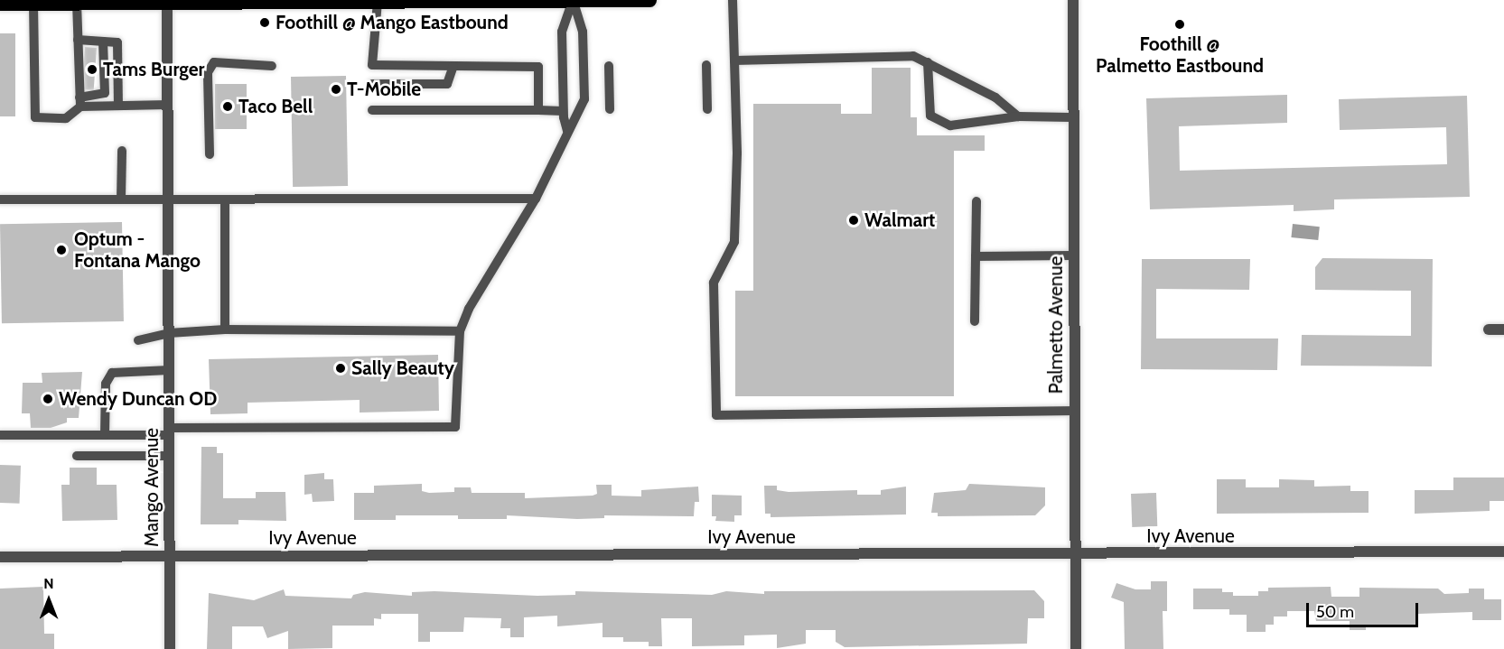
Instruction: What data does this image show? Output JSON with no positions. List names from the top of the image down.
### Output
{
  "streets": {
    "street": ["Palmetto Avenue", "Mango Avenue", "Ivy Avenue"]
  },
  "crossings": [
    ["Palmetto Avenue", "Ivy Avenue"],
    ["Mango Avenue", "Ivy Avenue"]
  ],
  "places": [
    "Foothill @ Mango Eastbound",
    "Foothill @ Palmetto Eastbound",
    "Tams Burger",
    "T-Mobile",
    "Taco Bell",
    "Walmart",
    "Optum - Fontana Mango",
    "Sally Beauty",
    "Wendy Duncan OD"
  ],
  "scale_bar": "50 m",
  "north": "top"
}
